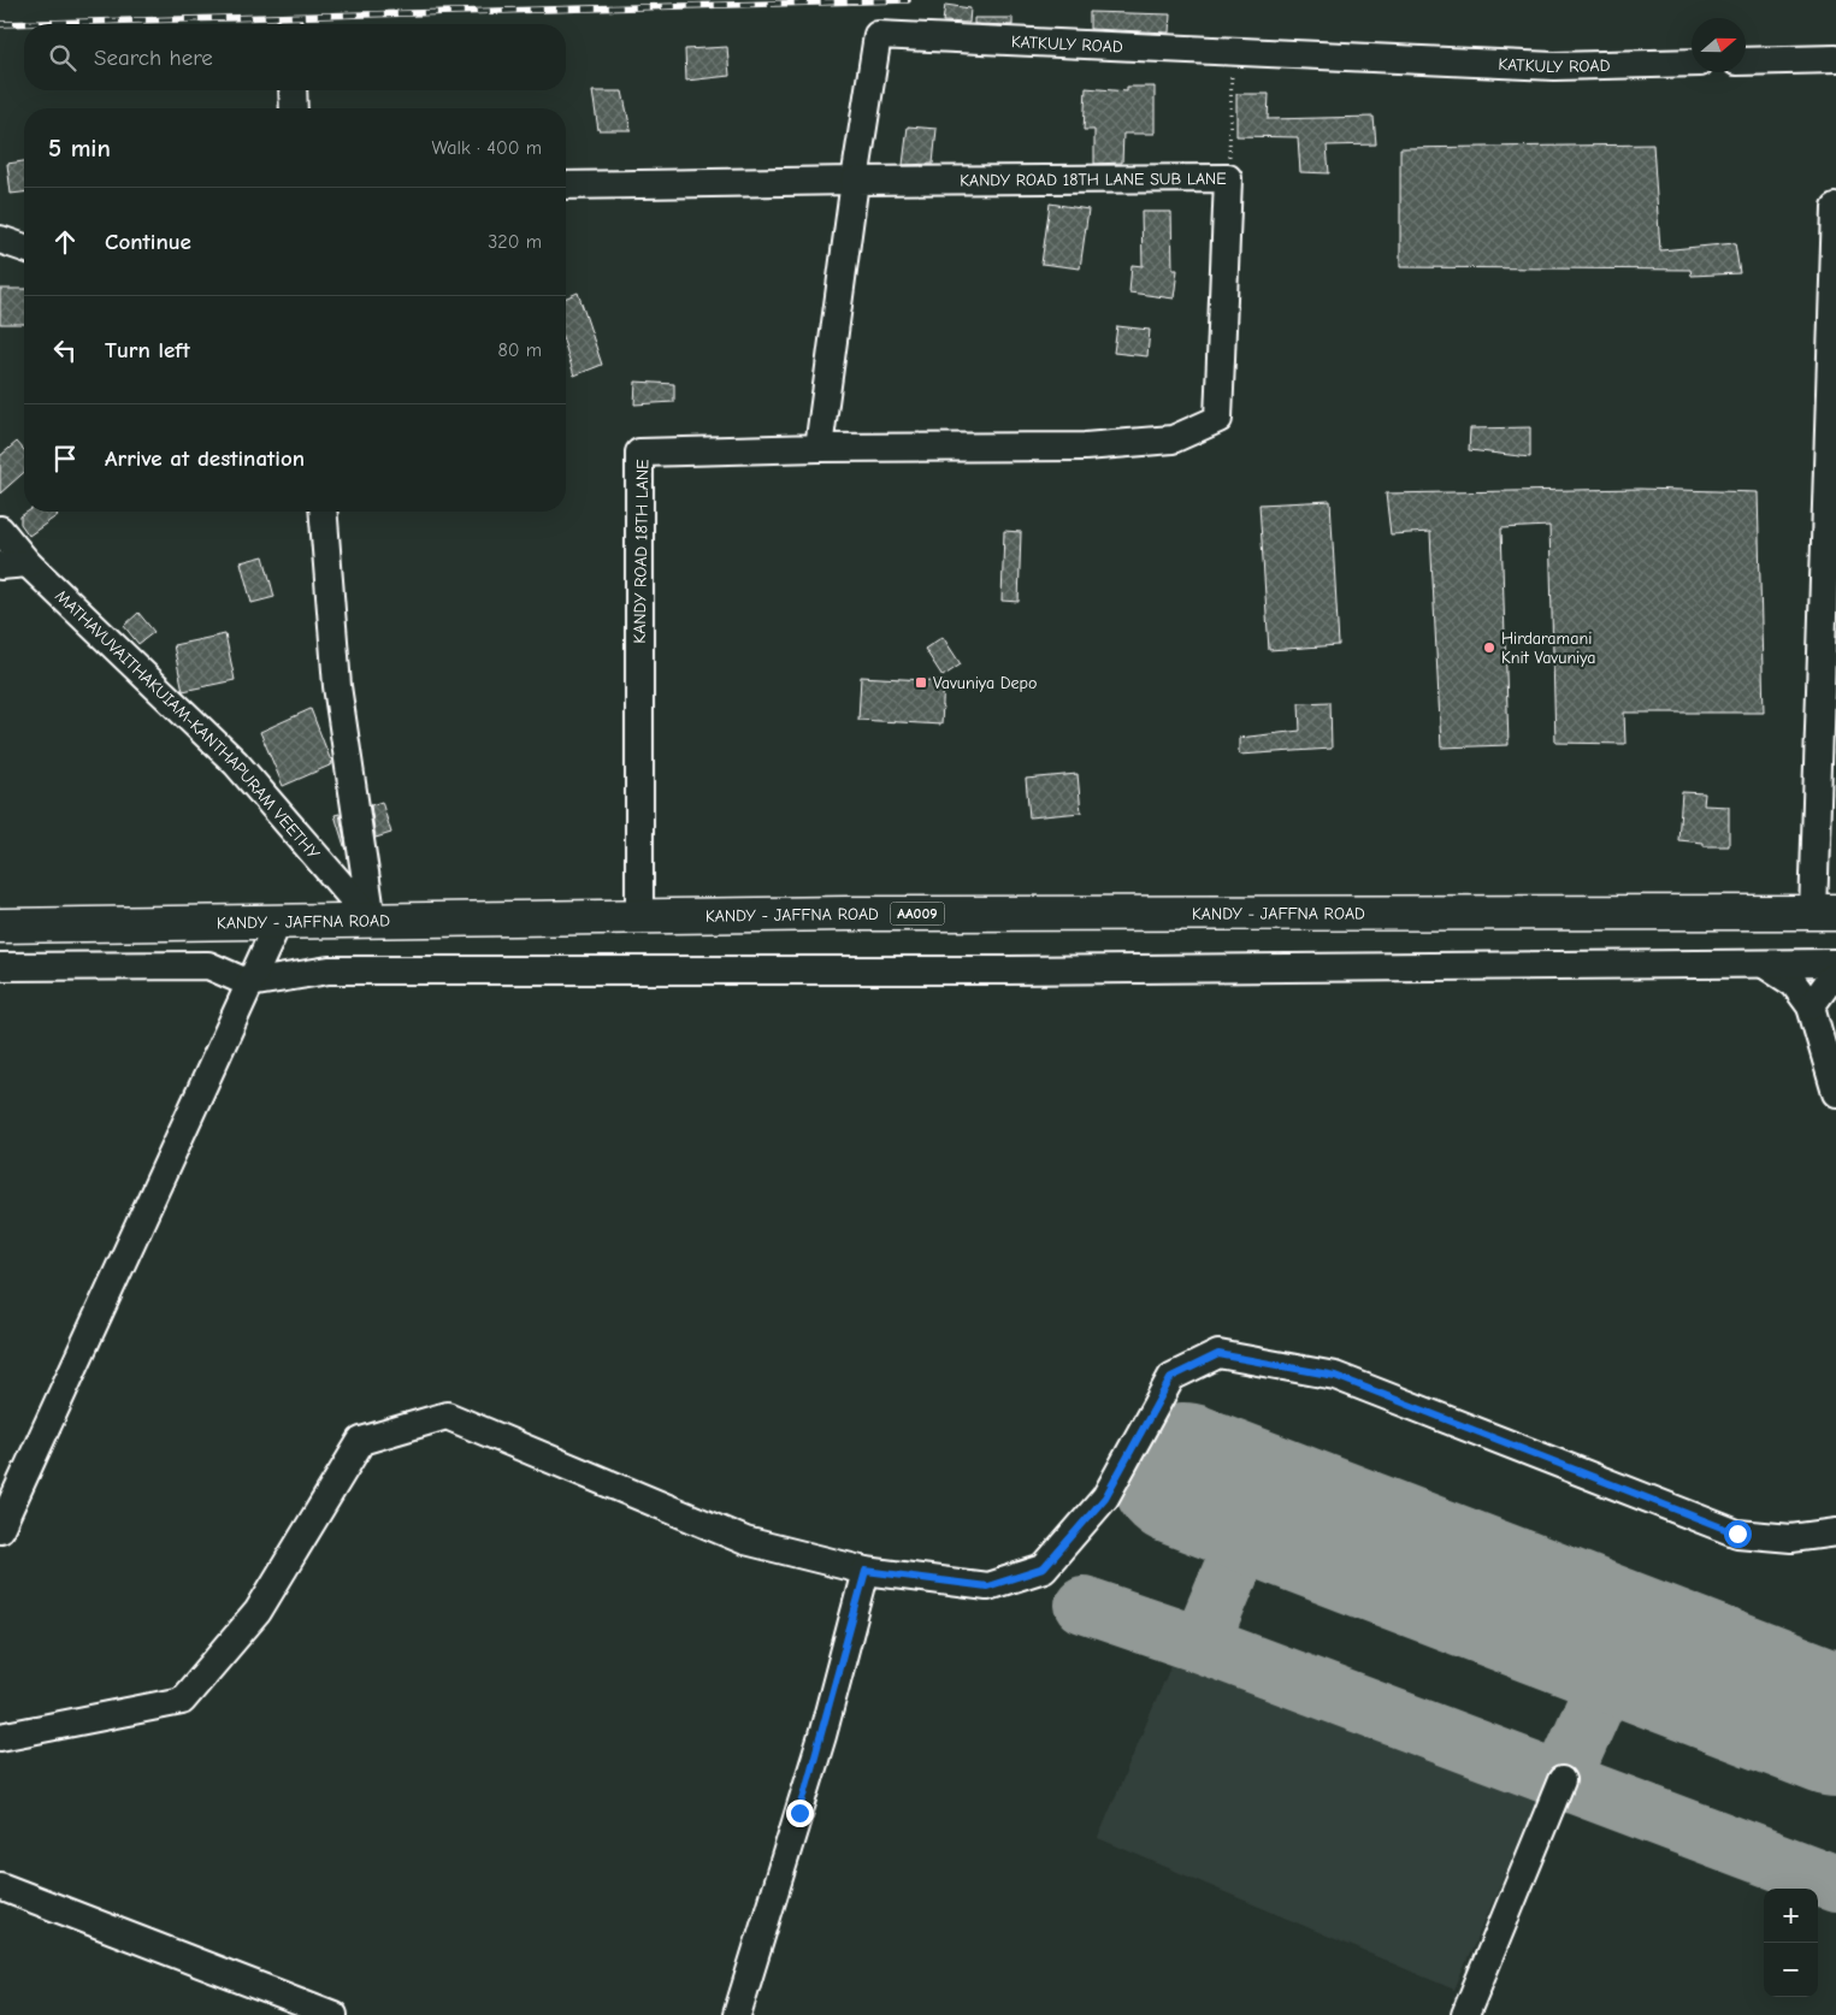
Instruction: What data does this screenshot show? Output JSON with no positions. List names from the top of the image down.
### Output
{
  "streets": {
    "highway": ["AA009", "KANDY - JAFFNA ROAD"],
    "street": [
      "KATKULY ROAD",
      "KANDY ROAD 18TH LANE SUB LANE",
      "KANDY ROAD 18TH LANE",
      "MATHAVUVAITHAKUIAM-KANTHAPURAM VEETHY"
    ]
  },
  "crossings": [
    ["KATKULY ROAD", "KANDY ROAD 18TH LANE SUB LANE"],
    ["KANDY ROAD 18TH LANE SUB LANE", "KANDY ROAD 18TH LANE"],
    ["KANDY ROAD 18TH LANE", "KANDY - JAFFNA ROAD"],
    ["MATHAVUVAITHAKUIAM-KANTHAPURAM VEETHY", "KANDY - JAFFNA ROAD"]
  ],
  "places": {
    "other": ["Hirdaramani Knit Vavuniya"],
    "transit": ["Vavuniya Depo"]
  },
  "north": "right",
  "page": {
    "search": "Search here",
    "heading": ["5 min", "Walk · 400 m"],
    "list": [
      ["Continue", "320 m"],
      ["Turn left", "80 m"],
      "Arrive at destination"
    ],
    "map_buttons": ["+", "−"]
  }
}
